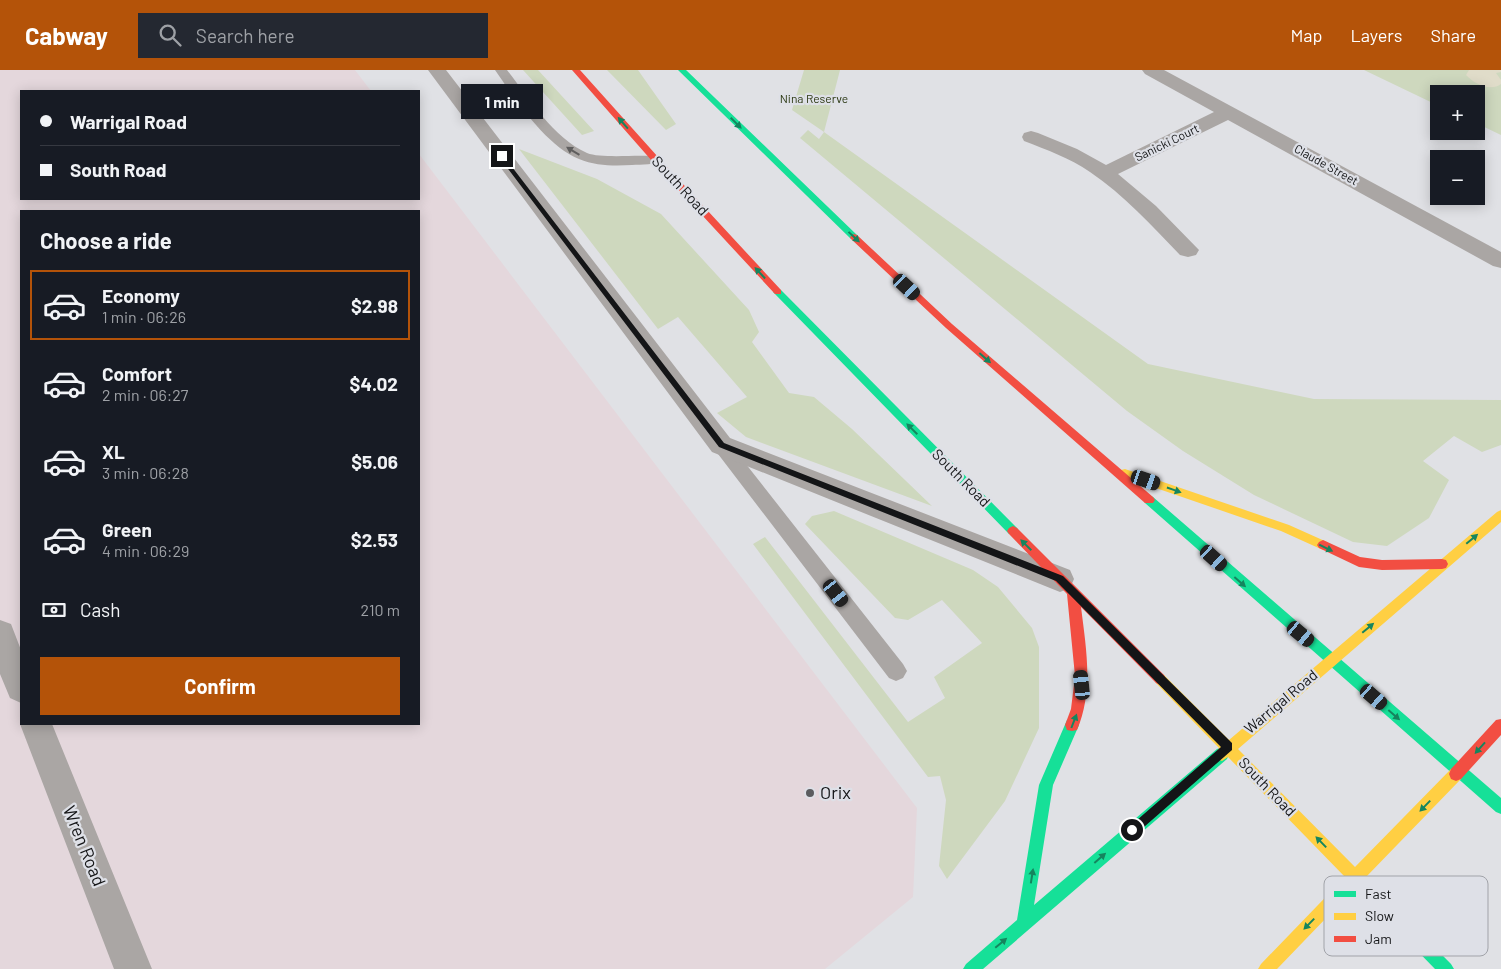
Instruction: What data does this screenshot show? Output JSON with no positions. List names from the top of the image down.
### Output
{
  "streets": {
    "highway": ["South Road", "Warrigal Road"],
    "street": ["Sanicki Court", "Claude Street", "Wren Road"]
  },
  "crossings": [
    ["Sanicki Court", "Claude Street"],
    ["South Road", "Warrigal Road"]
  ],
  "one_way": ["Warrigal Road"],
  "parks": ["Nina Reserve"],
  "places": ["Orix"],
  "legend": ["Fast", "Slow", "Jam"],
  "page": {
    "header": "Cabway",
    "search": "Search here",
    "nav": ["Map", "Layers", "Share"],
    "bubble": "1 min",
    "map_buttons": ["+", "−"],
    "banner": ["Warrigal Road", "South Road"],
    "heading": "Choose a ride",
    "list": [
      {
        "name": "Economy",
        "note": "1 min · 06:26",
        "value": "$2.98"
      },
      {
        "name": "Comfort",
        "note": "2 min · 06:27",
        "value": "$4.02"
      },
      {
        "name": "XL",
        "note": "3 min · 06:28",
        "value": "$5.06"
      },
      {
        "name": "Green",
        "note": "4 min · 06:29",
        "value": "$2.53"
      }
    ],
    "pay": ["Cash", "210 m"],
    "buttons": "Confirm"
  }
}
